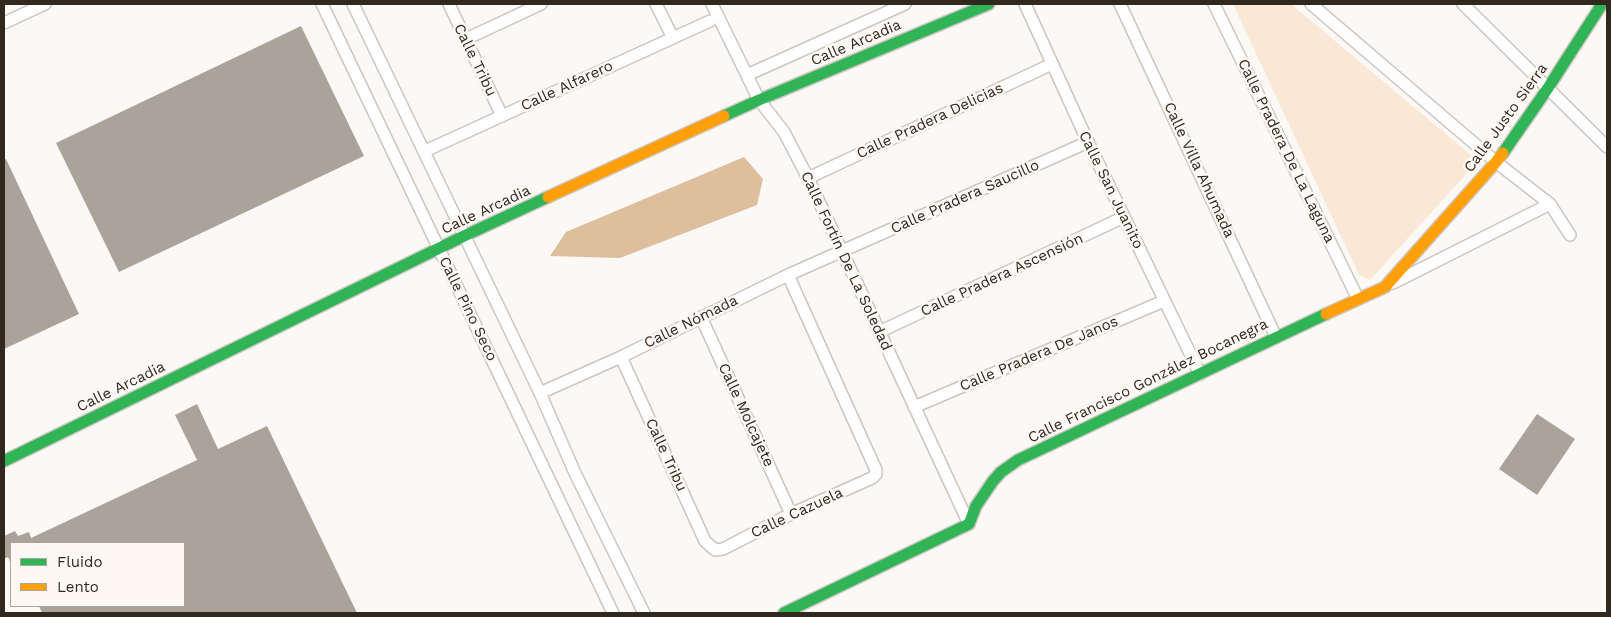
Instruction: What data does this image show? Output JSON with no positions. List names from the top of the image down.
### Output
{
  "streets": {
    "street": [
      "Calle Arcadia",
      "Calle Tribu",
      "Calle Alfarero",
      "Calle Justo Sierra",
      "Calle Pradera Delicias",
      "Calle Pradera De La Laguna",
      "Calle Villa Ahumada",
      "Calle San Juanito",
      "Calle Pradera Saucillo",
      "Calle Fortín De La Soledad",
      "Calle Pradera Ascensión",
      "Calle Pino Seco",
      "Calle Nómada",
      "Calle Pradera De Janos",
      "Calle Francisco González Bocanegra",
      "Calle Molcajete",
      "Calle Cazuela"
    ]
  },
  "crossings": [
    ["Calle Arcadia", "Calle Fortín De La Soledad"],
    ["Calle Arcadia", "Calle Pino Seco"],
    ["Calle Tribu", "Calle Alfarero"],
    ["Calle Tribu", "Calle Nómada"],
    ["Calle Tribu", "Calle Cazuela"],
    ["Calle Alfarero", "Calle Pino Seco"],
    ["Calle Justo Sierra", "Calle Francisco González Bocanegra"],
    ["Calle Pradera Delicias", "Calle San Juanito"],
    ["Calle Pradera Delicias", "Calle Fortín De La Soledad"],
    ["Calle Pradera De La Laguna", "Calle Francisco González Bocanegra"],
    ["Calle Villa Ahumada", "Calle Francisco González Bocanegra"],
    ["Calle San Juanito", "Calle Pradera Saucillo"],
    ["Calle San Juanito", "Calle Pradera Ascensión"],
    ["Calle San Juanito", "Calle Pradera De Janos"],
    ["Calle San Juanito", "Calle Francisco González Bocanegra"],
    ["Calle Pradera Saucillo", "Calle Fortín De La Soledad"],
    ["Calle Pradera Saucillo", "Calle Nómada"],
    ["Calle Fortín De La Soledad", "Calle Pradera Ascensión"],
    ["Calle Fortín De La Soledad", "Calle Nómada"],
    ["Calle Fortín De La Soledad", "Calle Pradera De Janos"],
    ["Calle Fortín De La Soledad", "Calle Francisco González Bocanegra"],
    ["Calle Pino Seco", "Calle Nómada"],
    ["Calle Nómada", "Calle Molcajete"],
    ["Calle Nómada", "Calle Cazuela"],
    ["Calle Molcajete", "Calle Cazuela"]
  ],
  "legend": ["Fluido", "Lento"]
}
